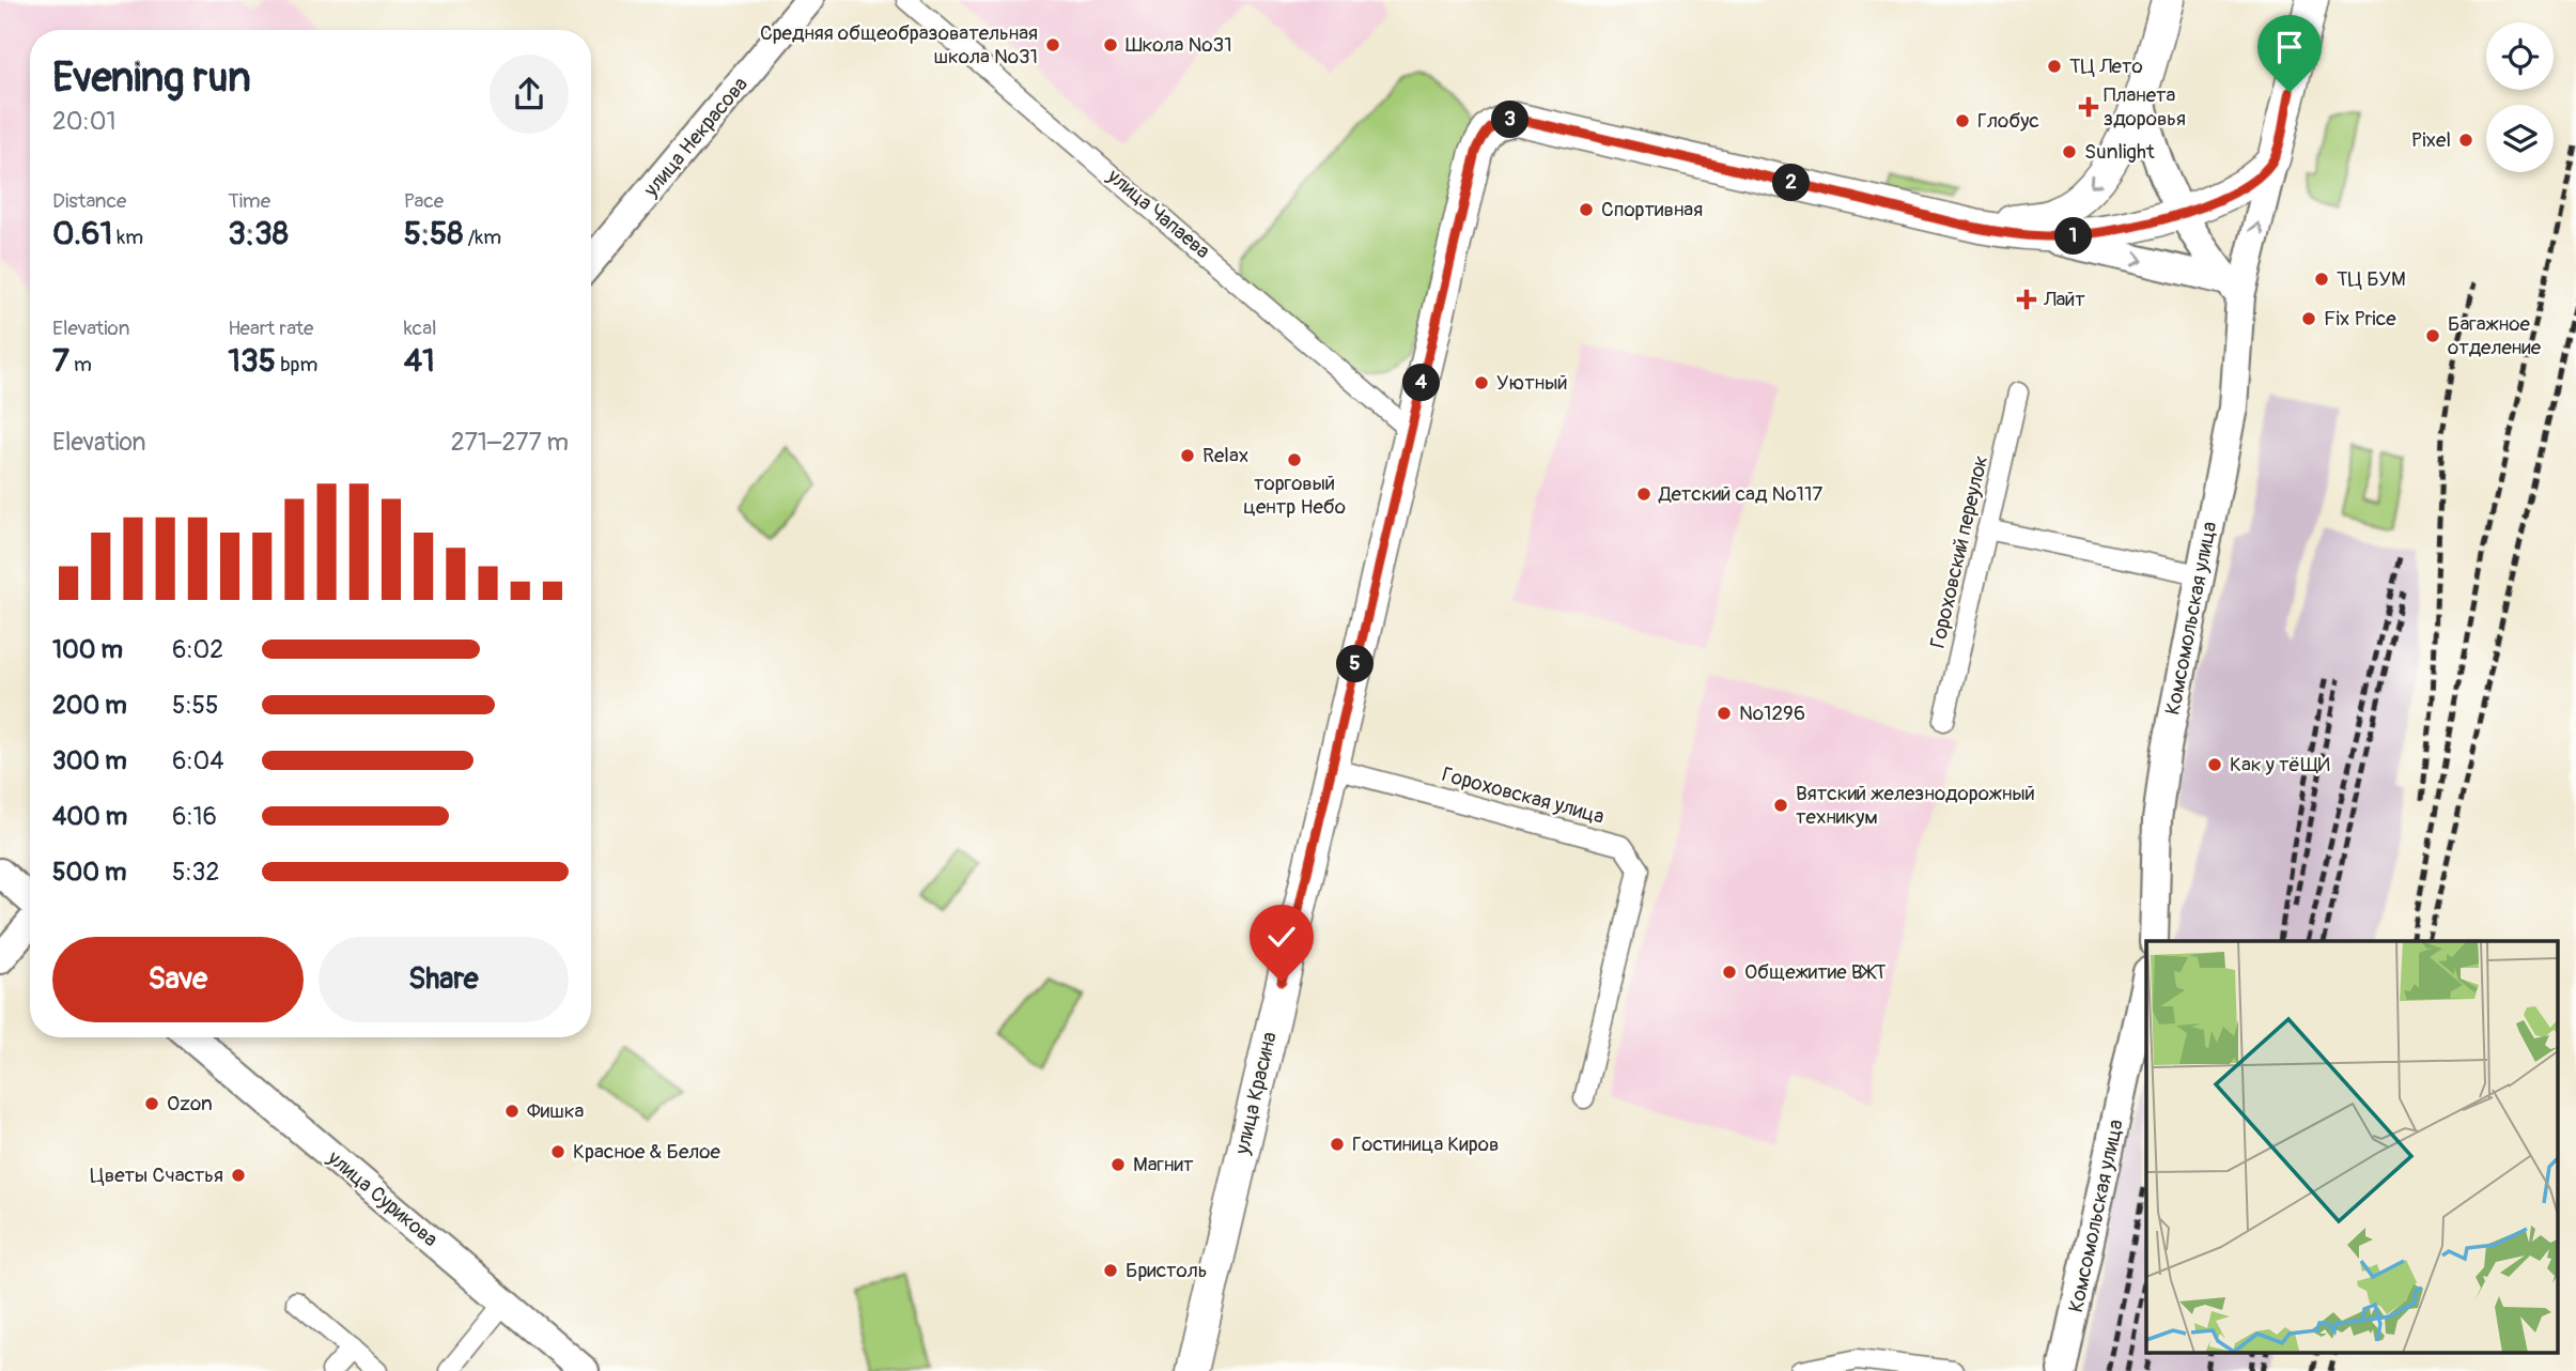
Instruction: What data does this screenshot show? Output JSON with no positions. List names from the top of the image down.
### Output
{
  "streets": {
    "main road": [
      "улица Некрасова",
      "Комсомольская улица",
      "улица Красина",
      "улица Сурикова"
    ],
    "street": ["улица Чапаева", "Гороховский переулок", "Гороховская улица"]
  },
  "crossings": [
    ["улица Чапаева", "улица Красина"],
    ["Гороховская улица", "улица Красина"]
  ],
  "places": {
    "other": [
      "Средняя общеобразовательная школа №31",
      "Школа №31",
      "ТЦ Лето",
      "Глобус",
      "Pixel",
      "Sunlight",
      "Спортивная",
      "ТЦ БУМ",
      "Fix Price",
      "Багажное отделение",
      "Уютный",
      "Relax",
      "торговый центр Небо",
      "Детский сад №117",
      "№1296",
      "Как у тёЩИ",
      "Вятский железнодорожный техникум",
      "Общежитие ВЖТ",
      "Ozon",
      "Фишка",
      "Гостиница Киров",
      "Красное & Белое",
      "Магнит",
      "Цветы Счастья",
      "Бристоль"
    ],
    "health": ["Планета здоровья", "Лайт"]
  },
  "page": {
    "heading": ["Evening run", "20:01"],
    "pins": [
      "3",
      "2",
      "1",
      "4",
      "5"
    ],
    "stats": [
      ["Distance", "0.61 km"],
      ["Time", "3:38"],
      ["Pace", "5:58 /km"],
      ["Elevation", "7 m"],
      ["Heart rate", "135 bpm"],
      ["kcal", "41"]
    ],
    "chart": ["Elevation", "271–277 m"],
    "list": [
      {
        "name": "100 m",
        "note": "6:02"
      },
      {
        "name": "200 m",
        "note": "5:55"
      },
      {
        "name": "300 m",
        "note": "6:04"
      },
      {
        "name": "400 m",
        "note": "6:16"
      },
      {
        "name": "500 m",
        "note": "5:32"
      }
    ],
    "buttons": ["Save", "Share"]
  }
}
